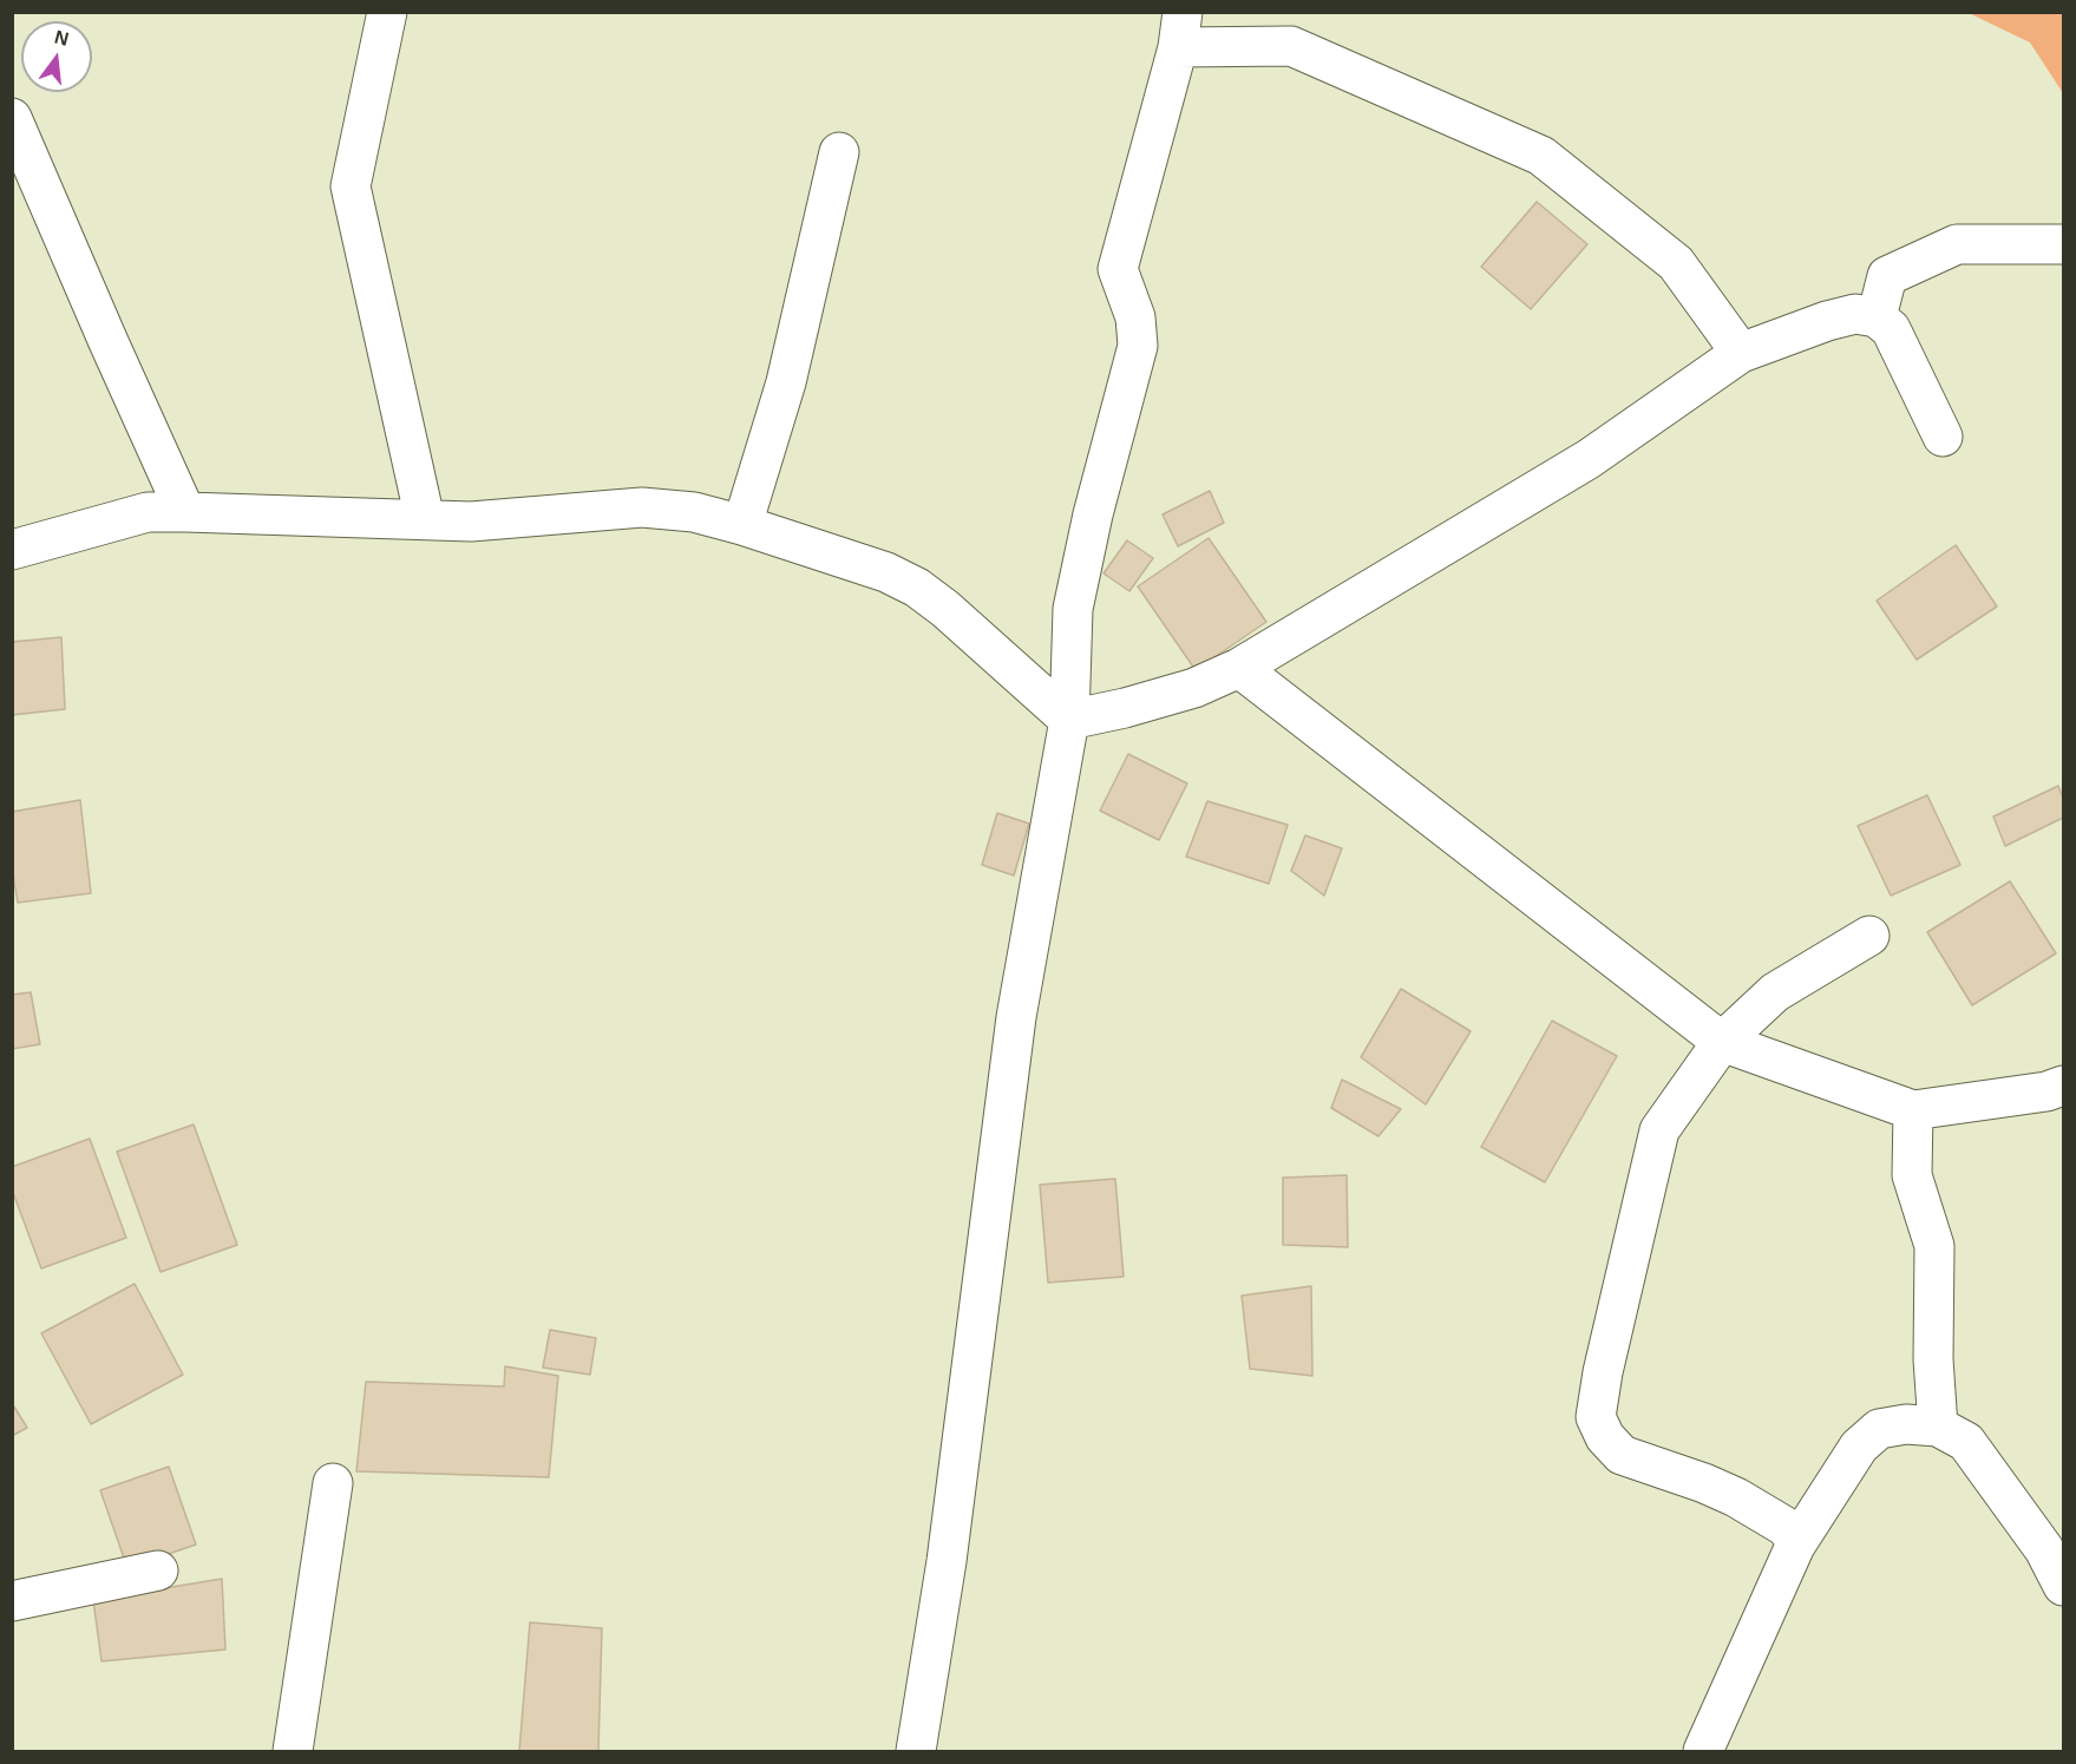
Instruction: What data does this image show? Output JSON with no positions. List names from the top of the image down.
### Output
{
  "north": "top"
}
